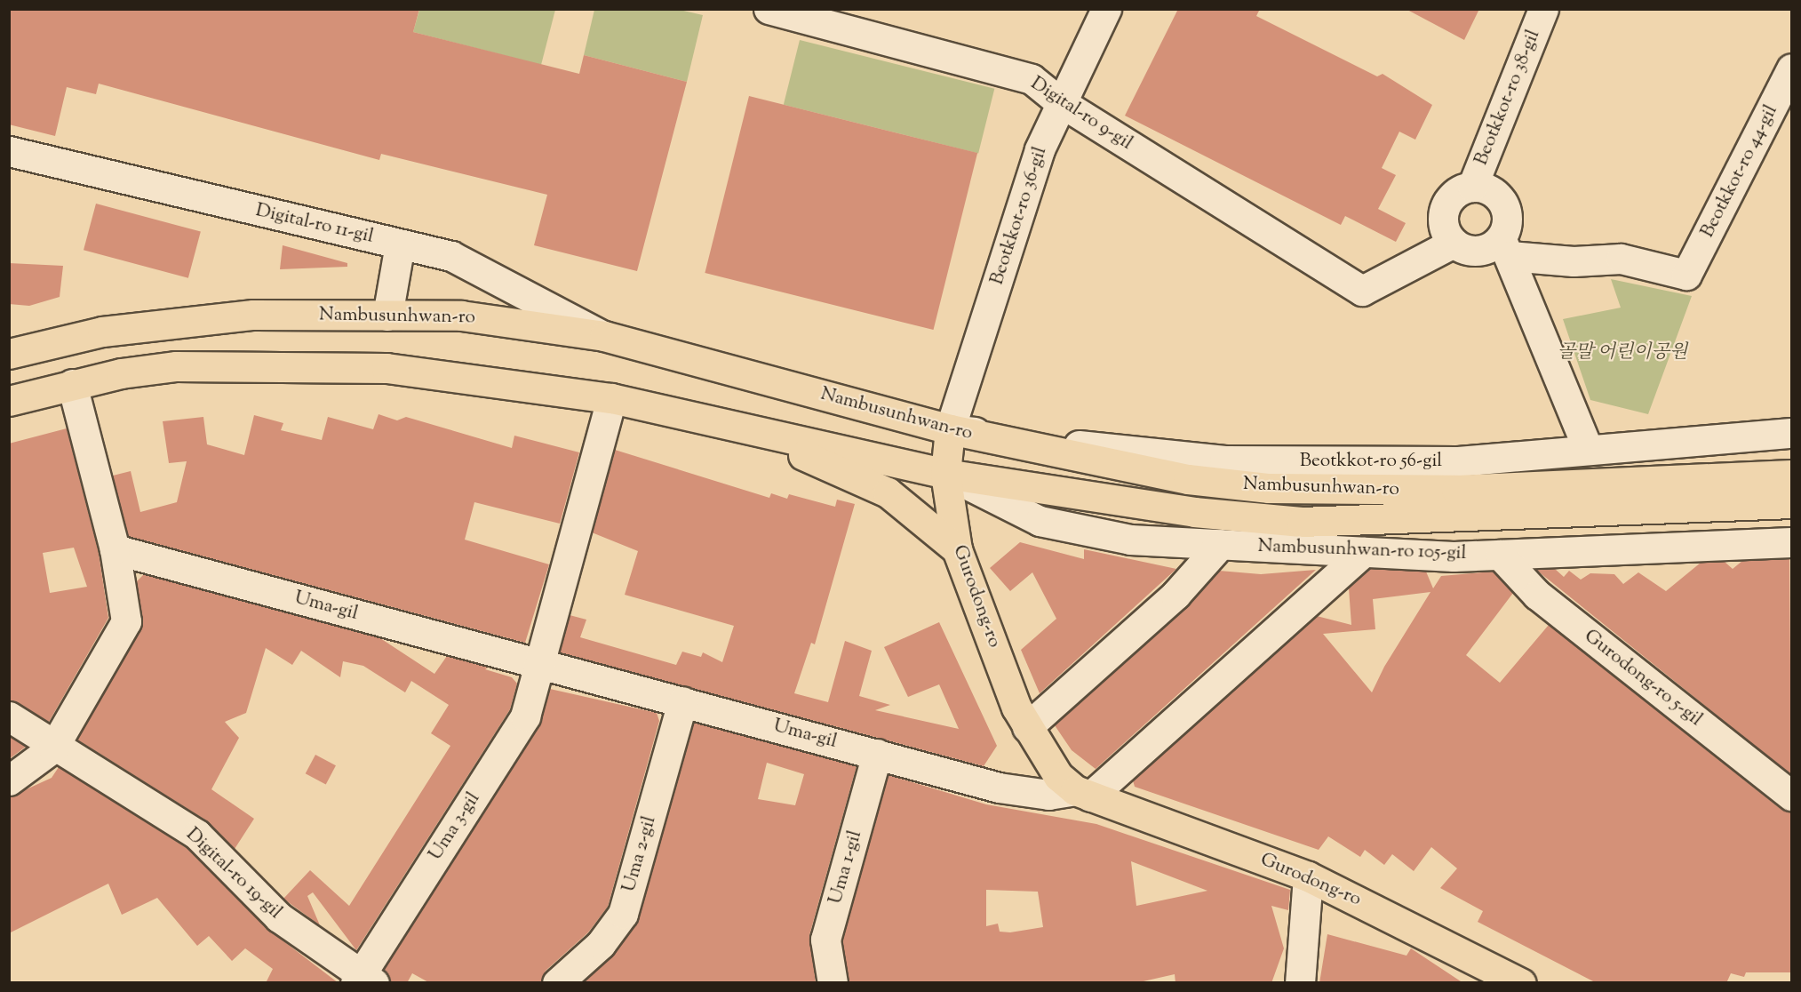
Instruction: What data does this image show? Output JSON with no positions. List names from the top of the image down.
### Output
{
  "streets": {
    "main road": ["Nambusunhwan-ro", "Gurodong-ro"],
    "street": [
      "Beotkkot-ro 38-gil",
      "Digital-ro 9-gil",
      "Beotkkot-ro 44-gil",
      "Beotkkot-ro 36-gil",
      "Digital-ro 11-gil",
      "Beotkkot-ro 56-gil",
      "Nambusunhwan-ro 105-gil",
      "Uma-gil",
      "Gurodong-ro 5-gil",
      "Uma 3-gil",
      "Uma 2-gil",
      "Uma 1-gil",
      "Digital-ro 19-gil"
    ]
  },
  "crossings": [
    ["Beotkkot-ro 38-gil", "Digital-ro 9-gil"],
    ["Beotkkot-ro 38-gil", "Beotkkot-ro 44-gil"],
    ["Digital-ro 9-gil", "Beotkkot-ro 44-gil"],
    ["Digital-ro 9-gil", "Beotkkot-ro 36-gil"],
    ["Beotkkot-ro 36-gil", "Nambusunhwan-ro"],
    ["Beotkkot-ro 36-gil", "Beotkkot-ro 56-gil"],
    ["Beotkkot-ro 36-gil", "Gurodong-ro"],
    ["Digital-ro 11-gil", "Nambusunhwan-ro"],
    ["Nambusunhwan-ro", "Beotkkot-ro 56-gil"],
    ["Nambusunhwan-ro", "Nambusunhwan-ro 105-gil"],
    ["Nambusunhwan-ro", "Gurodong-ro"],
    ["Beotkkot-ro 56-gil", "Gurodong-ro"],
    ["Nambusunhwan-ro 105-gil", "Gurodong-ro"],
    ["Nambusunhwan-ro 105-gil", "Gurodong-ro 5-gil"],
    ["Gurodong-ro", "Uma-gil"],
    ["Uma-gil", "Uma 3-gil"],
    ["Uma-gil", "Uma 2-gil"],
    ["Uma-gil", "Uma 1-gil"],
    ["Uma 3-gil", "Digital-ro 19-gil"]
  ],
  "parks": ["골말 어린이공원"]
}
